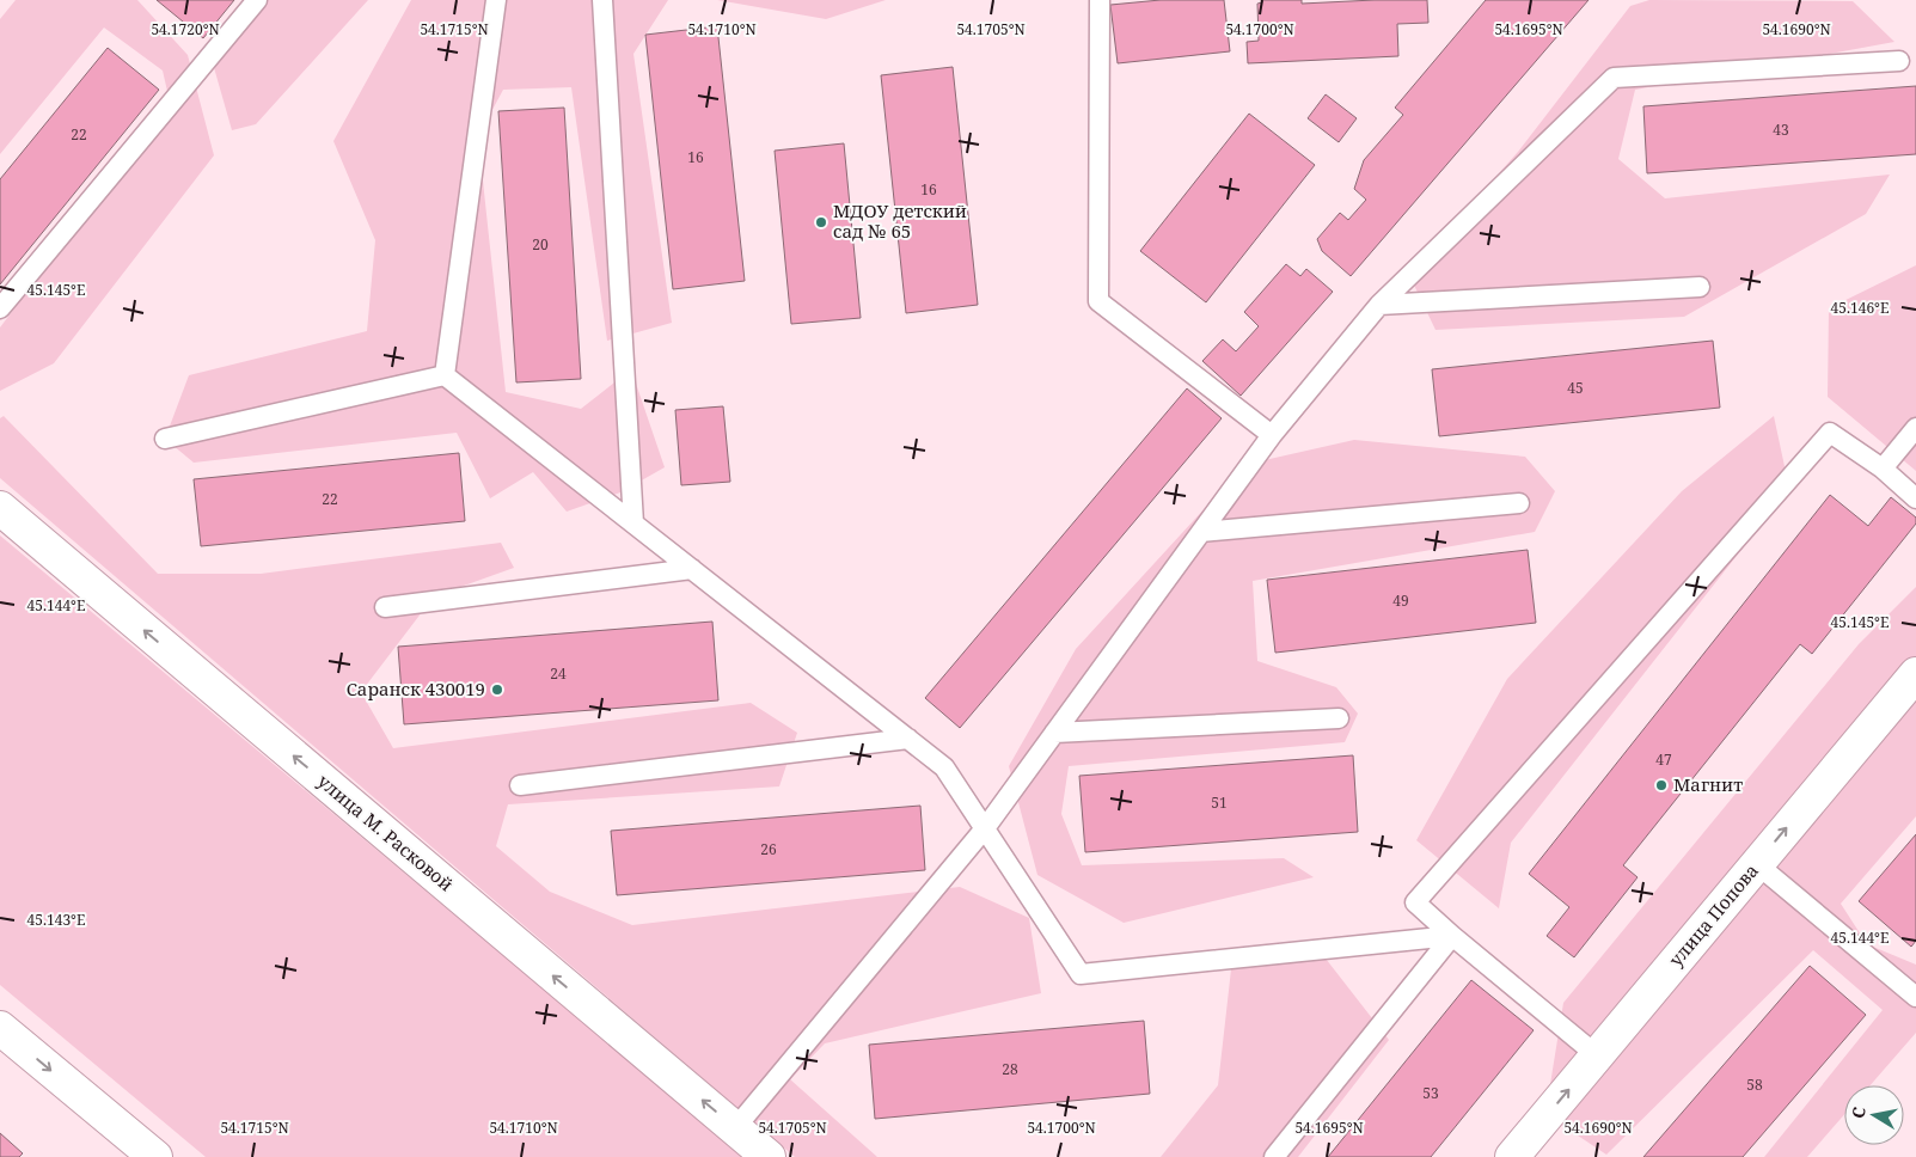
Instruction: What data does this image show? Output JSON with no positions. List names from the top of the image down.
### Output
{
  "streets": {
    "street": ["улица М. Расковой", "улица Попова"]
  },
  "one_way": ["улица М. Расковой", "улица Попова"],
  "places": ["МДОУ детский сад № 65", "Саранск 430019", "Магнит"],
  "house_numbers": [
    "43",
    "22",
    "16",
    "16",
    "20",
    "45",
    "22",
    "49",
    "24",
    "47",
    "51",
    "26",
    "28",
    "58",
    "53"
  ],
  "north": "left",
  "coordinates": [
    "54.1720°N",
    "54.1715°N",
    "54.1710°N",
    "54.1705°N",
    "54.1700°N",
    "54.1695°N",
    "54.1690°N",
    "45.145°E",
    "45.146°E",
    "45.144°E",
    "45.143°E"
  ]
}
